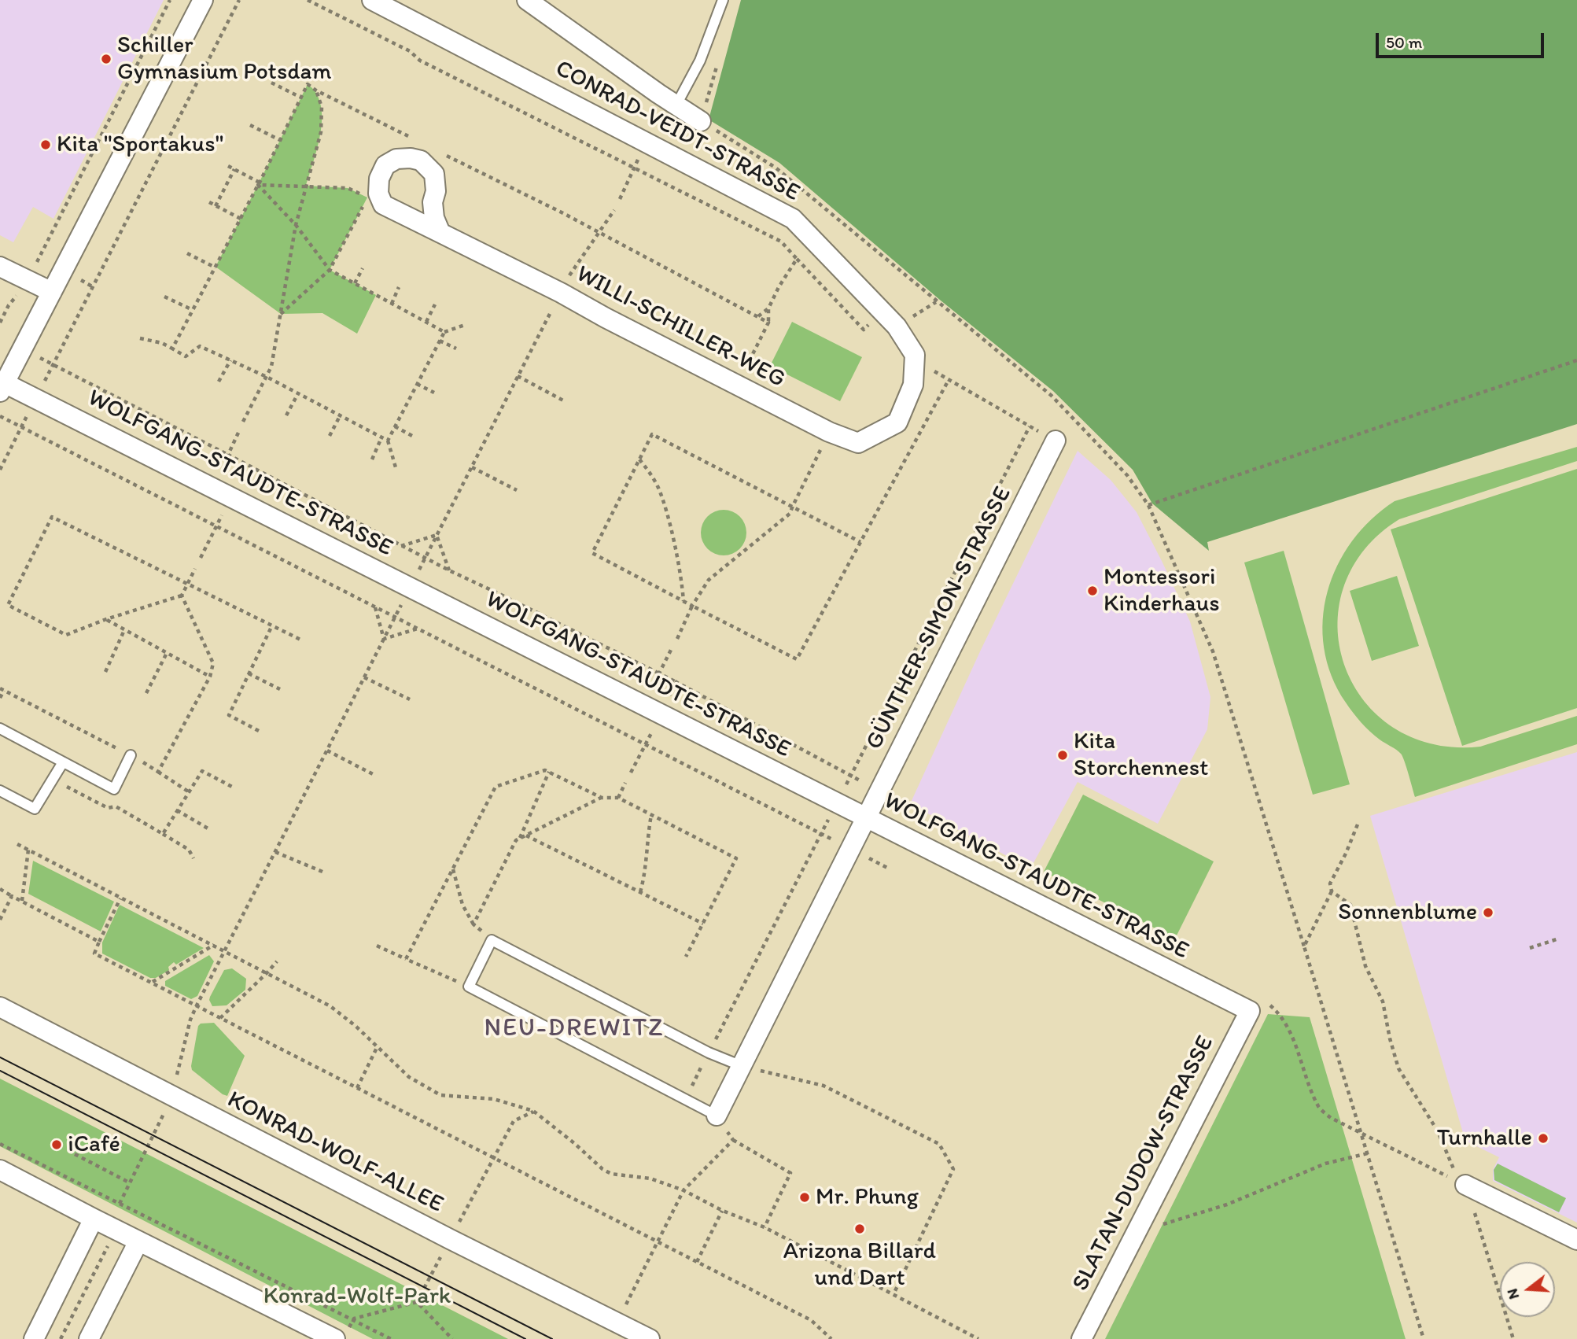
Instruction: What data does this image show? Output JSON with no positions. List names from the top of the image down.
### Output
{
  "streets": {
    "street": [
      "CONRAD-VEIDT-STRASSE",
      "WILLI-SCHILLER-WEG",
      "WOLFGANG-STAUDTE-STRASSE",
      "GÜNTHER-SIMON-STRASSE",
      "KONRAD-WOLF-ALLEE",
      "SLATAN-DUDOW-STRASSE"
    ]
  },
  "crossings": [
    ["CONRAD-VEIDT-STRASSE", "WILLI-SCHILLER-WEG"],
    ["WOLFGANG-STAUDTE-STRASSE", "GÜNTHER-SIMON-STRASSE"],
    ["WOLFGANG-STAUDTE-STRASSE", "SLATAN-DUDOW-STRASSE"]
  ],
  "districts": ["NEU-DREWITZ"],
  "parks": ["Konrad-Wolf-Park"],
  "places": [
    "Schiller Gymnasium Potsdam",
    "Kita \"Sportakus\"",
    "Montessori Kinderhaus",
    "Kita Storchennest",
    "Sonnenblume",
    "Turnhalle",
    "iCafé",
    "Mr. Phung",
    "Arizona Billard und Dart"
  ],
  "scale_bar": "50 m",
  "north": "left"
}
